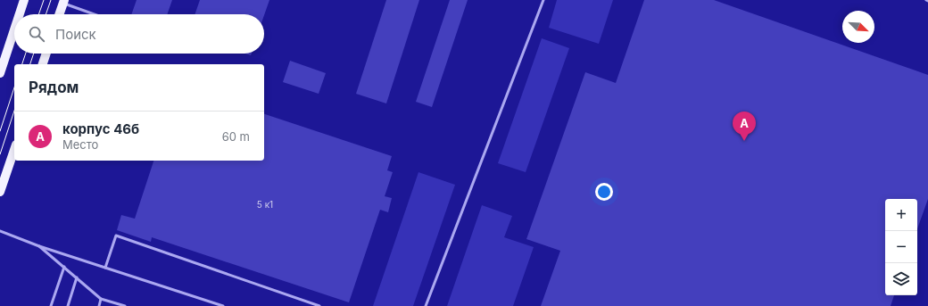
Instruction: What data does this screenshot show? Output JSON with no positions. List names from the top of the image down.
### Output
{
  "house_numbers": ["5 к1"],
  "north": "bottom right",
  "page": {
    "search": "Поиск",
    "heading": "Рядом",
    "list": [
      {
        "mark": "A",
        "name": "корпус 46б",
        "note": "Место",
        "value": "60 m"
      }
    ],
    "pins": "A",
    "map_buttons": ["+", "−"]
  }
}
